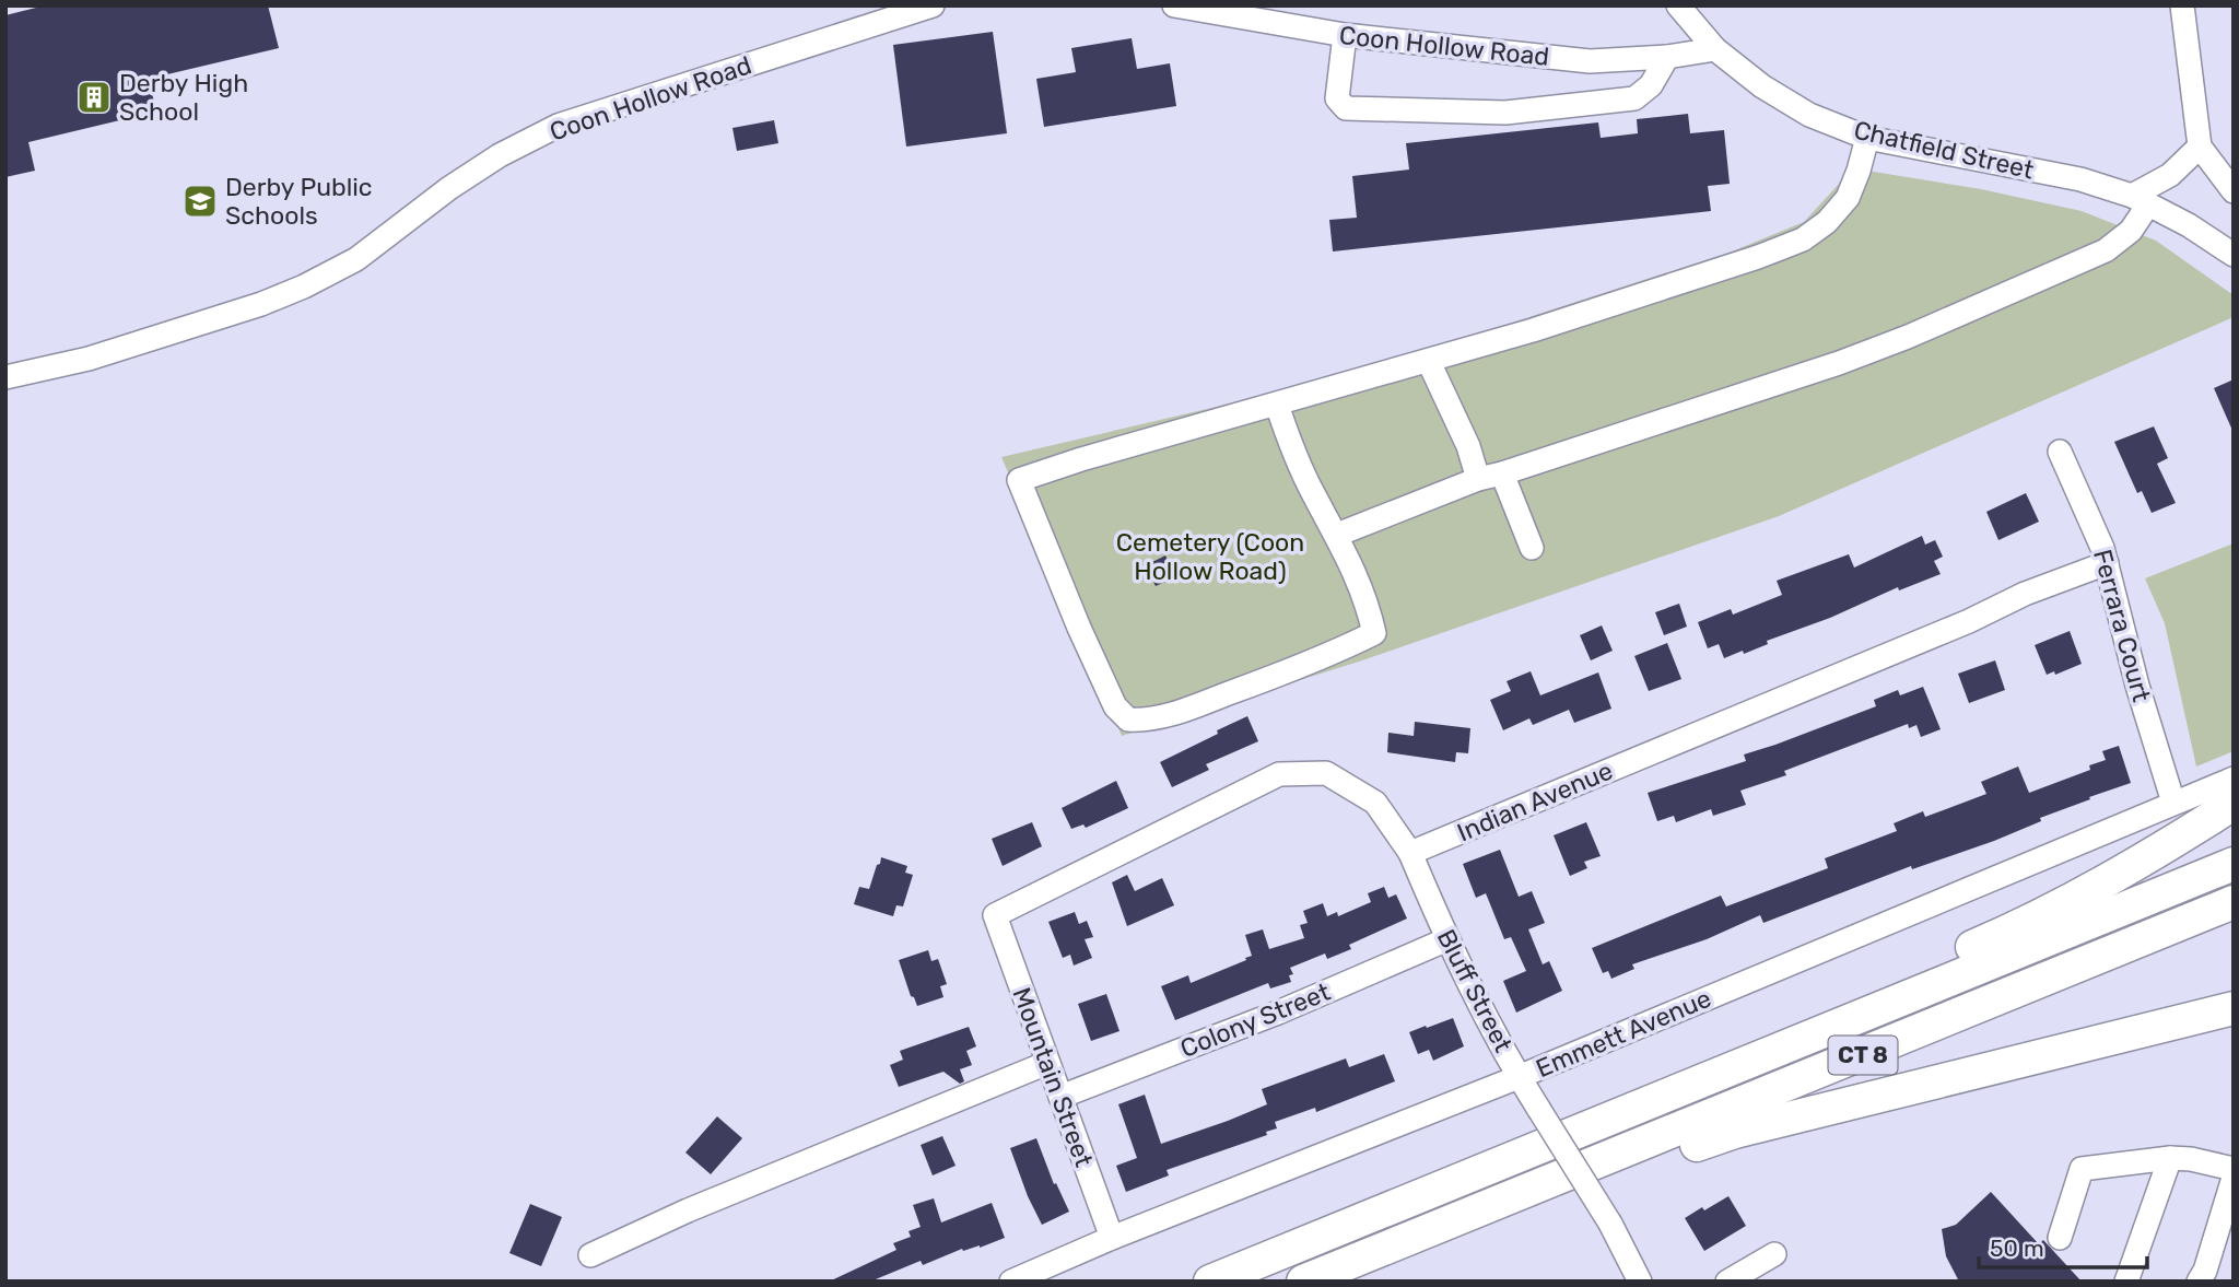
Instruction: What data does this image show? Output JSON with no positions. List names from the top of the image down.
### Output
{
  "streets": {
    "highway": ["CT 8"],
    "street": [
      "Coon Hollow Road",
      "Chatfield Street",
      "Ferrara Court",
      "Indian Avenue",
      "Bluff Street",
      "Colony Street",
      "Emmett Avenue",
      "Mountain Street"
    ]
  },
  "crossings": [
    ["Coon Hollow Road", "Chatfield Street"],
    ["Ferrara Court", "Indian Avenue"],
    ["Ferrara Court", "Emmett Avenue"],
    ["Indian Avenue", "Bluff Street"],
    ["Indian Avenue", "Mountain Street"],
    ["Bluff Street", "Colony Street"],
    ["Bluff Street", "Emmett Avenue"],
    ["Bluff Street", "Mountain Street"],
    ["Colony Street", "Mountain Street"],
    ["Emmett Avenue", "Mountain Street"]
  ],
  "parks": ["Cemetery (Coon Hollow Road)"],
  "places": {
    "building": ["Derby High School"],
    "school or university": ["Derby Public Schools"]
  },
  "scale_bar": "50 m"
}
